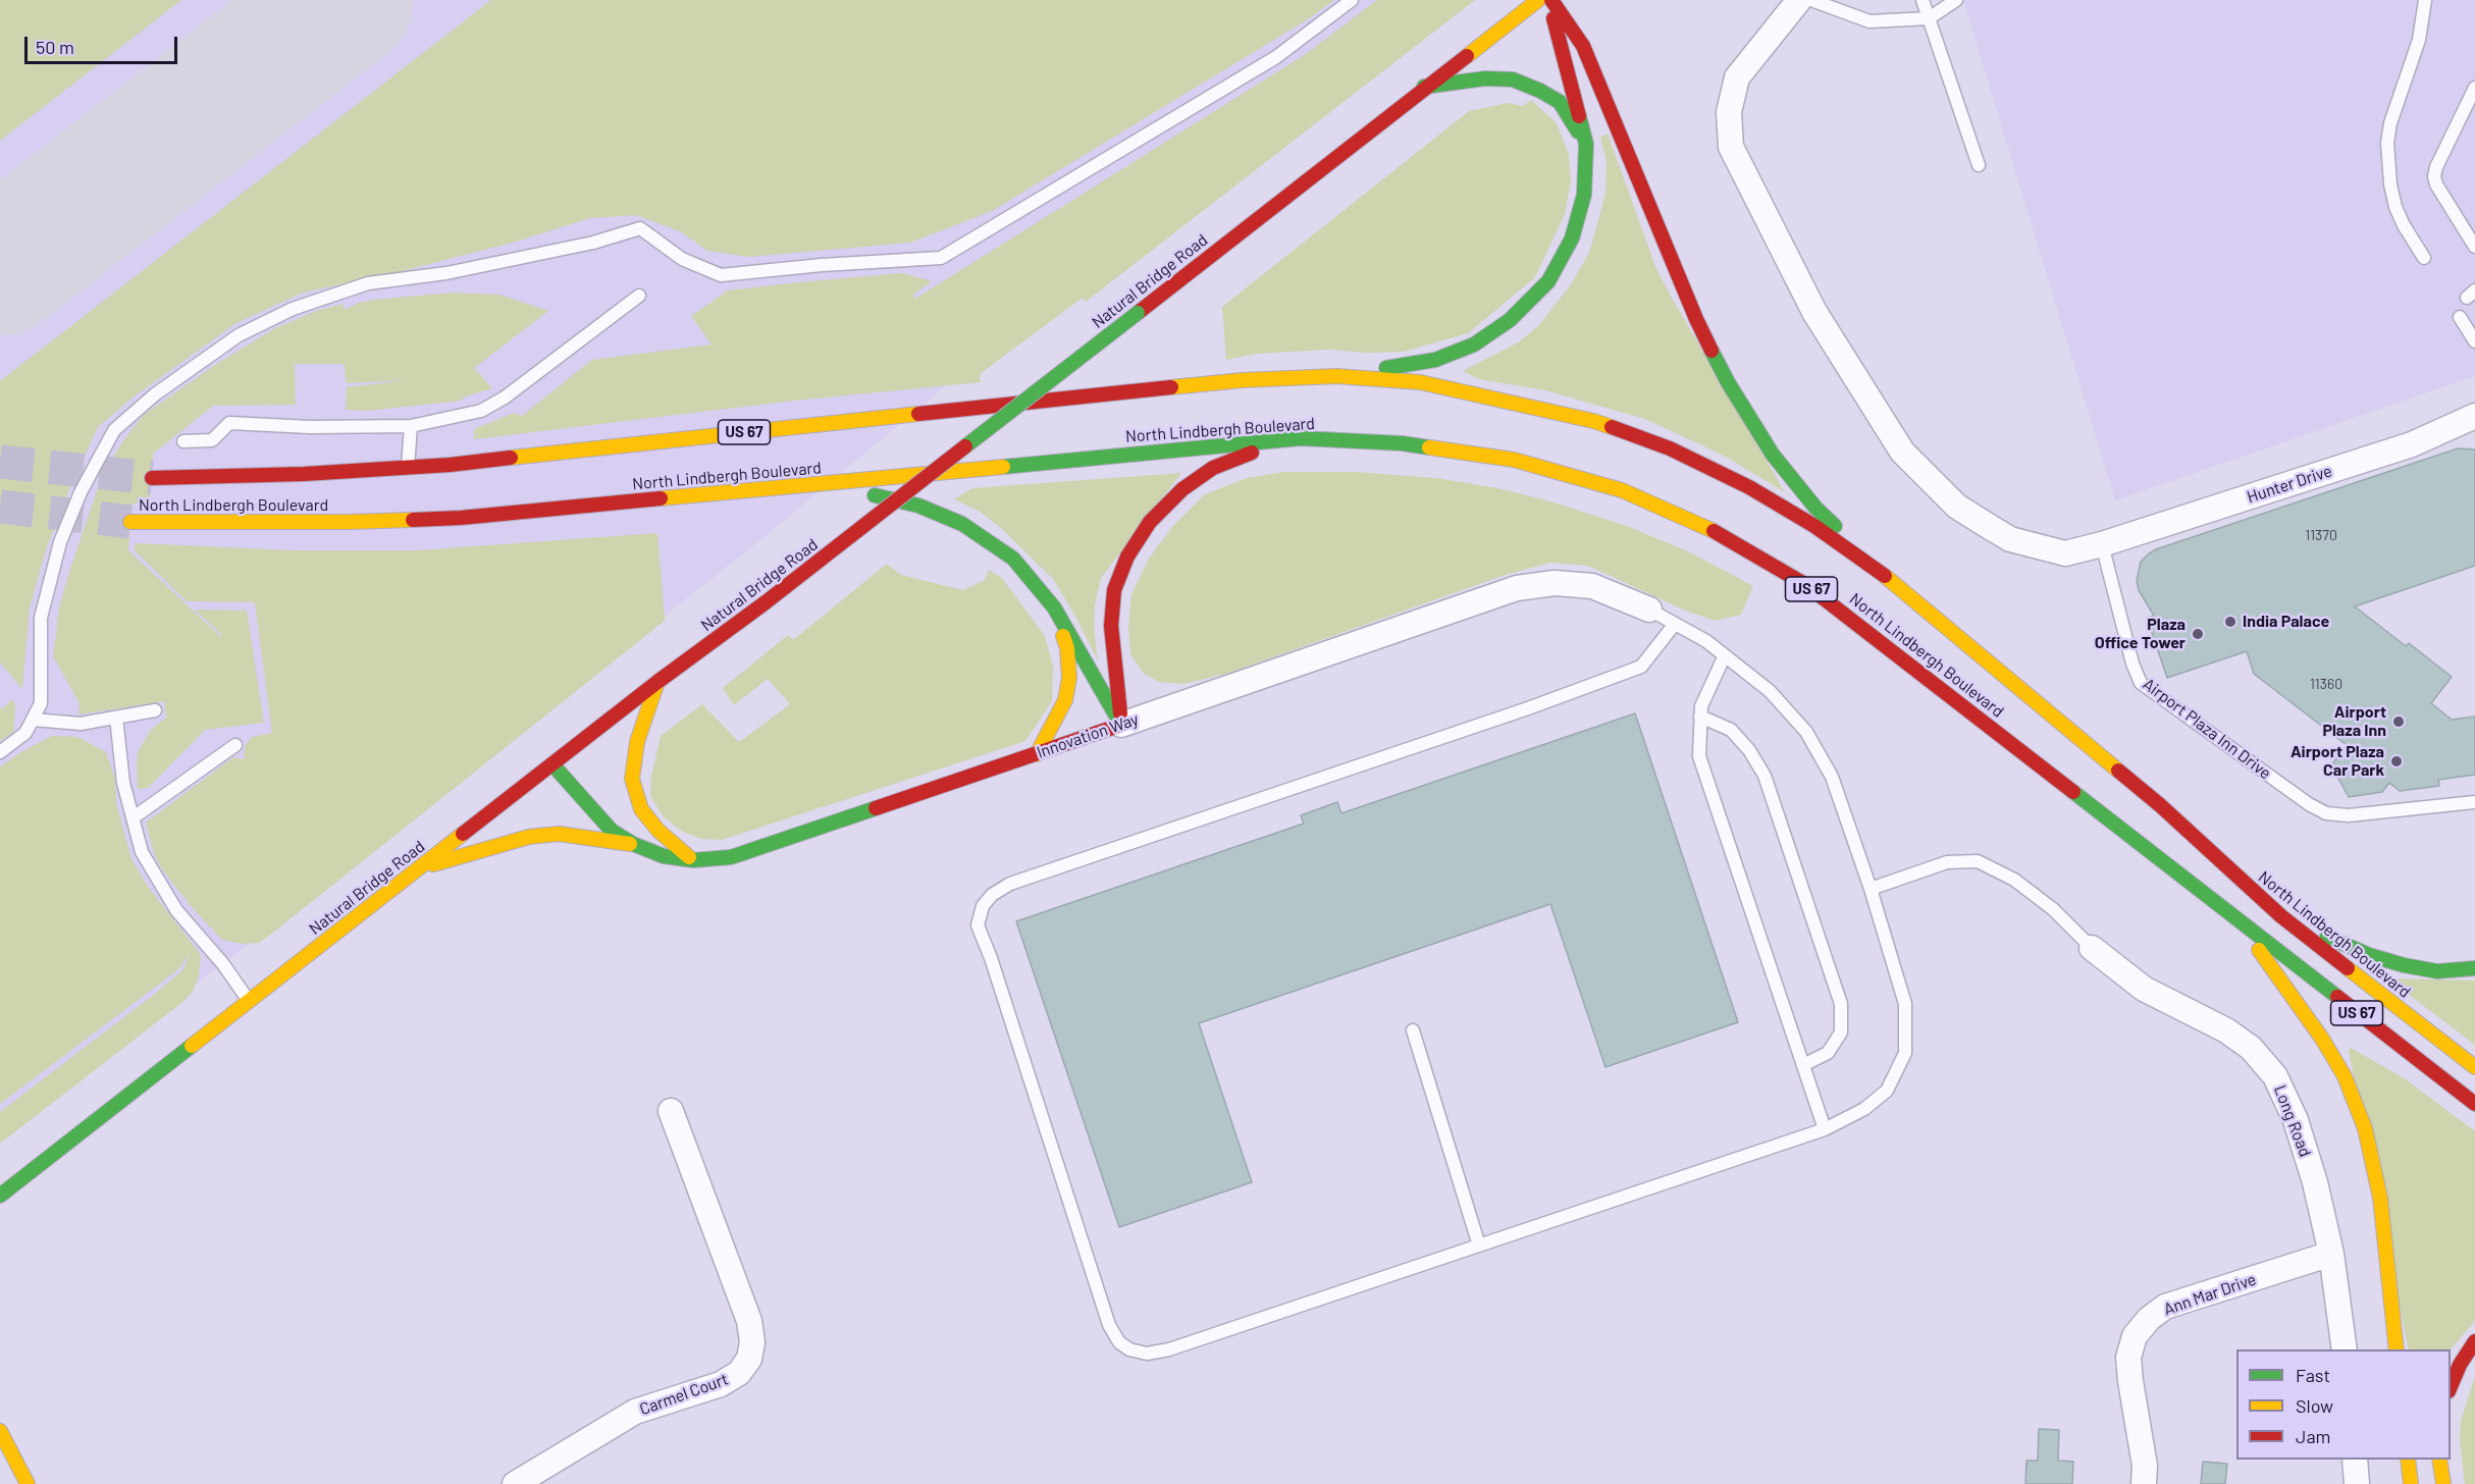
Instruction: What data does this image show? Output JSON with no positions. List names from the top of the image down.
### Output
{
  "streets": {
    "main road": [
      "Natural Bridge Road",
      "North Lindbergh Boulevard",
      "US 67",
      "Innovation Way"
    ],
    "street": [
      "Hunter Drive",
      "Long Road",
      "Ann Mar Drive",
      "Carmel Court"
    ],
    "lane": ["Airport Plaza Inn Drive"]
  },
  "crossings": [
    ["Natural Bridge Road", "Innovation Way"],
    ["Hunter Drive", "Airport Plaza Inn Drive"],
    ["Long Road", "Ann Mar Drive"]
  ],
  "places": [
    "India Palace",
    "Plaza Office Tower",
    "Airport Plaza Inn",
    "Airport Plaza Car Park"
  ],
  "house_numbers": ["11370", "11360"],
  "legend": ["Fast", "Slow", "Jam"],
  "scale_bar": "50 m"
}
